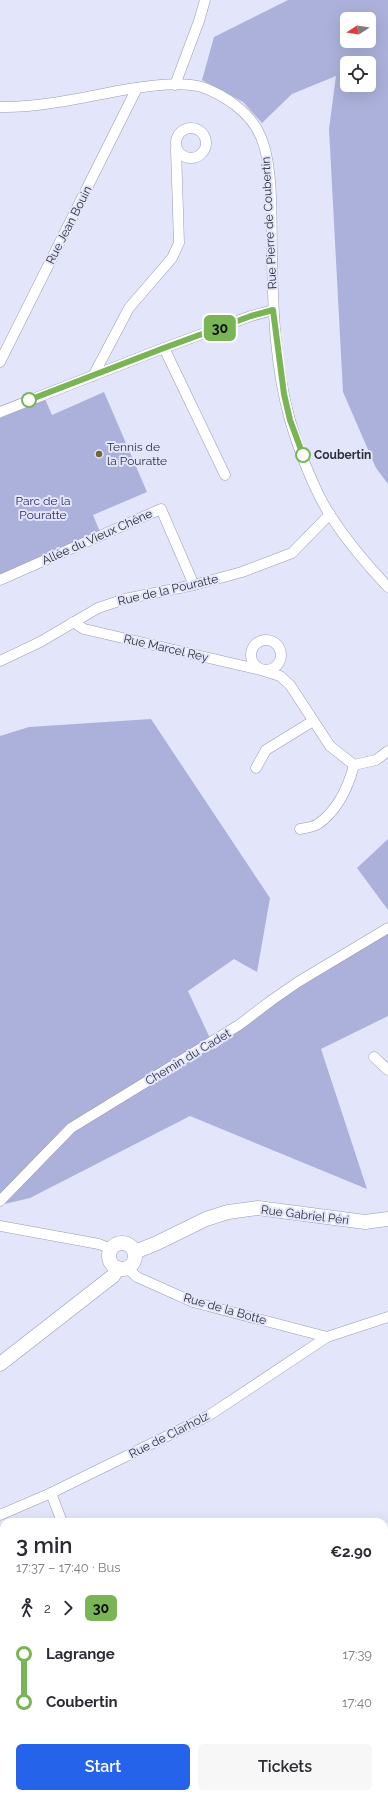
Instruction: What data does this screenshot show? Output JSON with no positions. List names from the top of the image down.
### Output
{
  "streets": {
    "main road": ["Rue Gabriel Péri"],
    "street": [
      "Rue Pierre de Coubertin",
      "Rue Jean Bouin",
      "Allée du Vieux Chêne",
      "Rue de la Pouratte",
      "Rue Marcel Rey",
      "Chemin du Cadet",
      "Rue de la Botte",
      "Rue de Clarholz"
    ]
  },
  "crossings": [
    ["Rue Pierre de Coubertin", "Rue Jean Bouin"],
    ["Rue Pierre de Coubertin", "Rue de la Pouratte"],
    ["Allée du Vieux Chêne", "Rue de la Pouratte"],
    ["Rue de la Pouratte", "Rue Marcel Rey"],
    ["Rue Gabriel Péri", "Rue de la Botte"],
    ["Rue de la Botte", "Rue de Clarholz"]
  ],
  "parks": ["Parc de la Pouratte"],
  "places": ["Tennis de la Pouratte", "Coubertin"],
  "lines": ["bus line 30"],
  "north": "left",
  "page": {
    "on_map": "30",
    "heading": ["3 min", "17:37 – 17:40 · Bus", "€2.90"],
    "legs": ["2", "30"],
    "list": [
      {
        "name": "Lagrange",
        "value": "17:39"
      },
      {
        "name": "Coubertin",
        "value": "17:40"
      }
    ],
    "buttons": ["Start", "Tickets"]
  }
}
